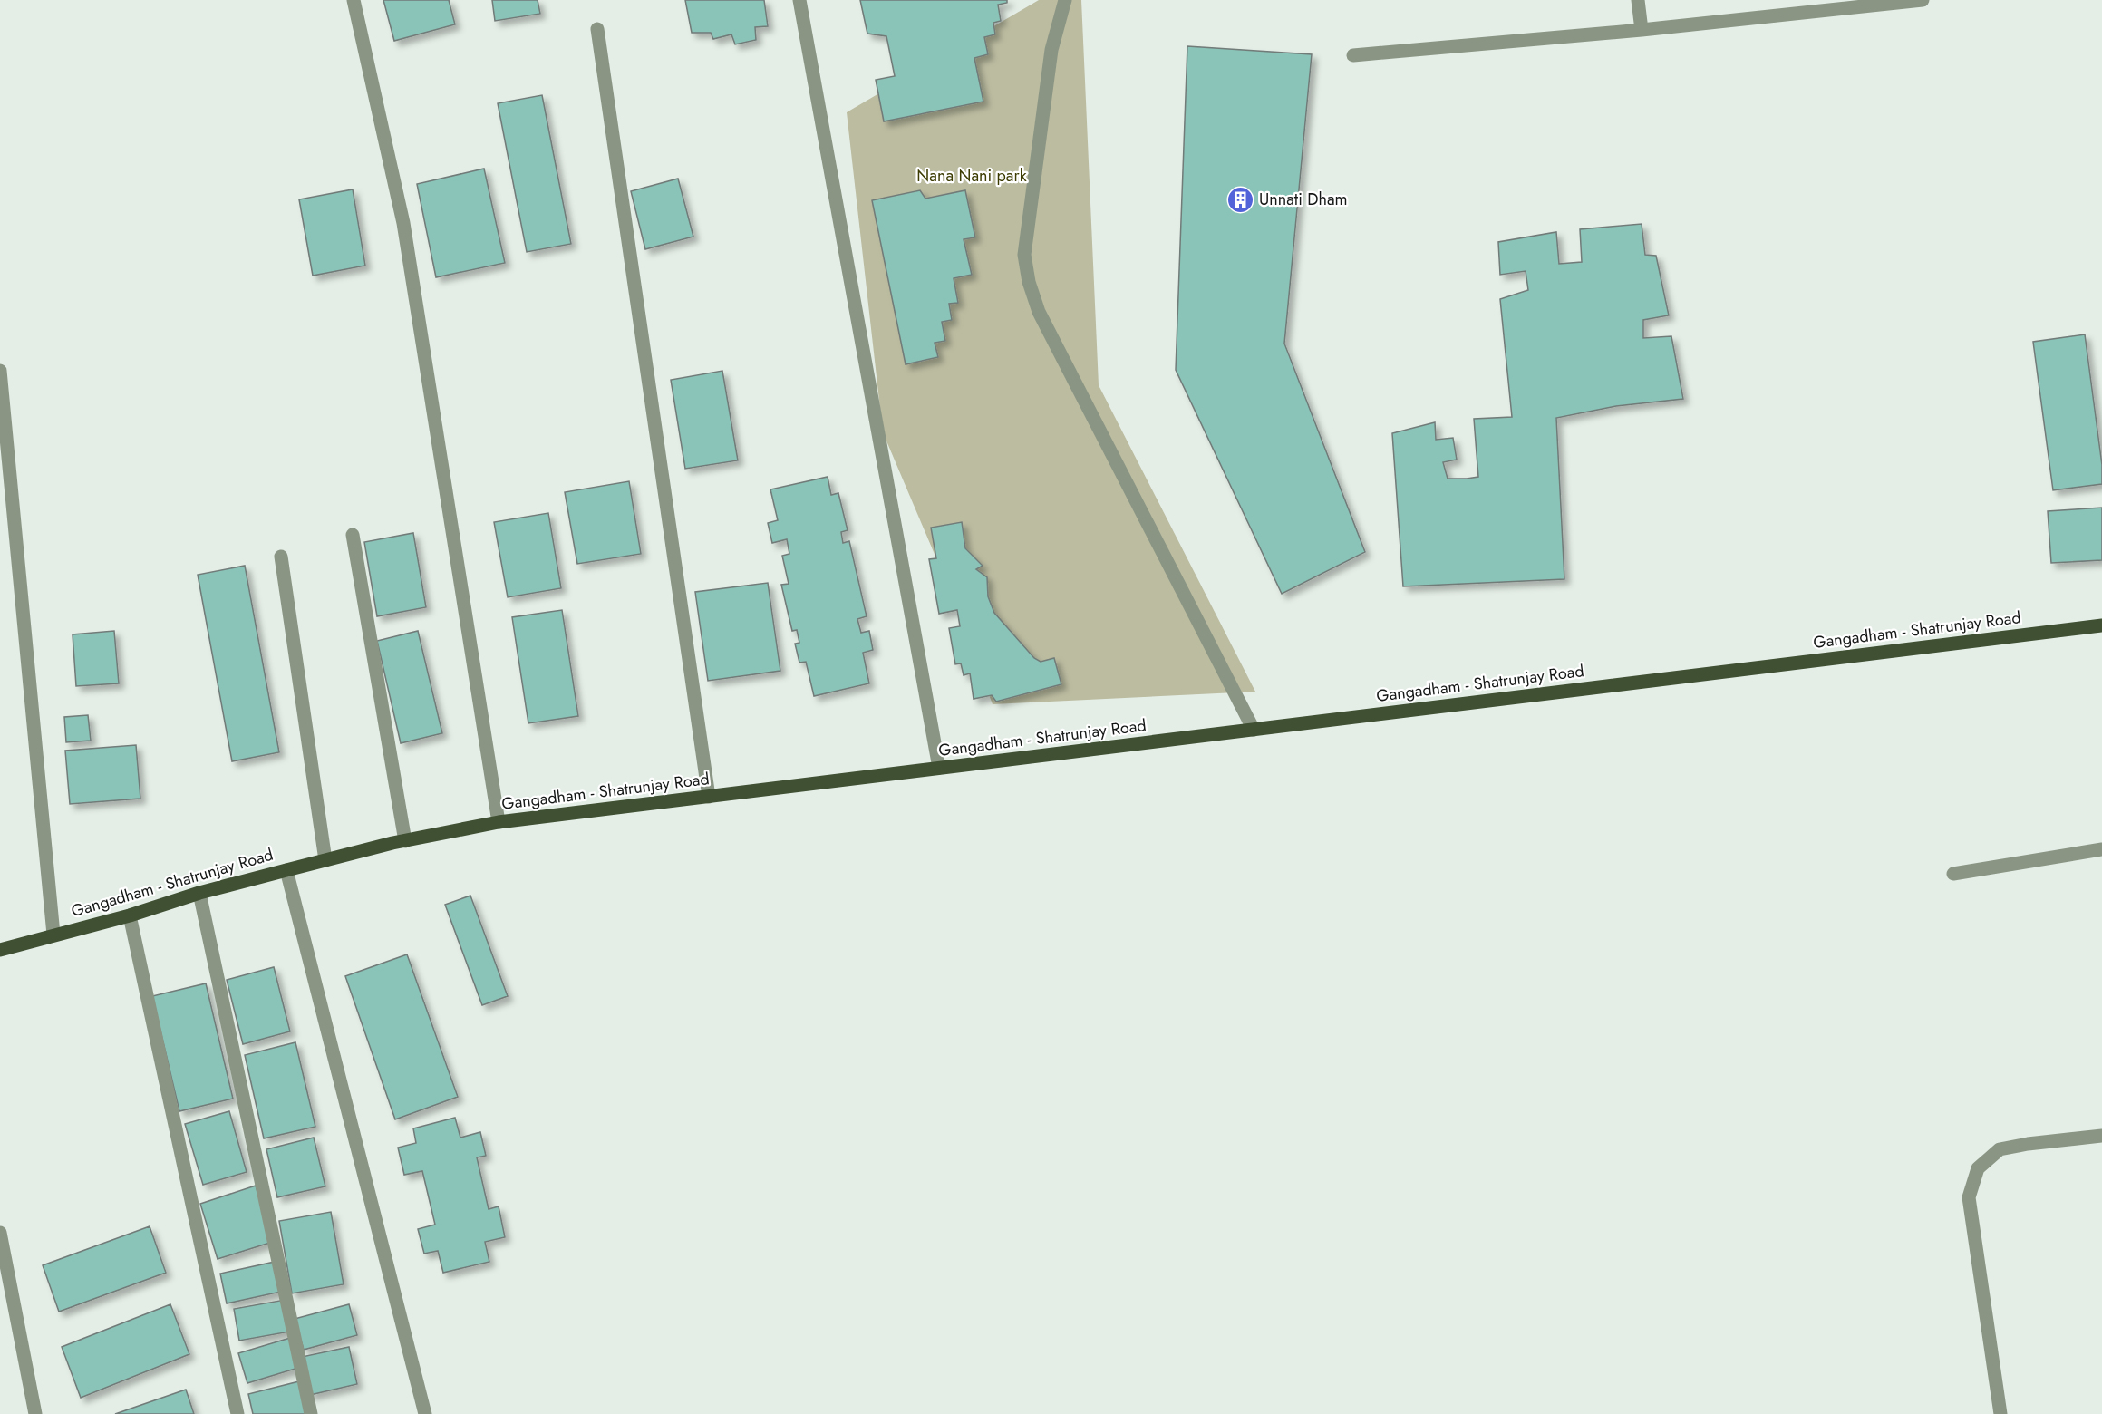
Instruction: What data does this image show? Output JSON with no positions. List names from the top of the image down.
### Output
{
  "streets": {
    "main road": ["Gangadham - Shatrunjay Road"]
  },
  "parks": ["Nana Nani park"],
  "places": {
    "building": ["Unnati Dham"]
  }
}
